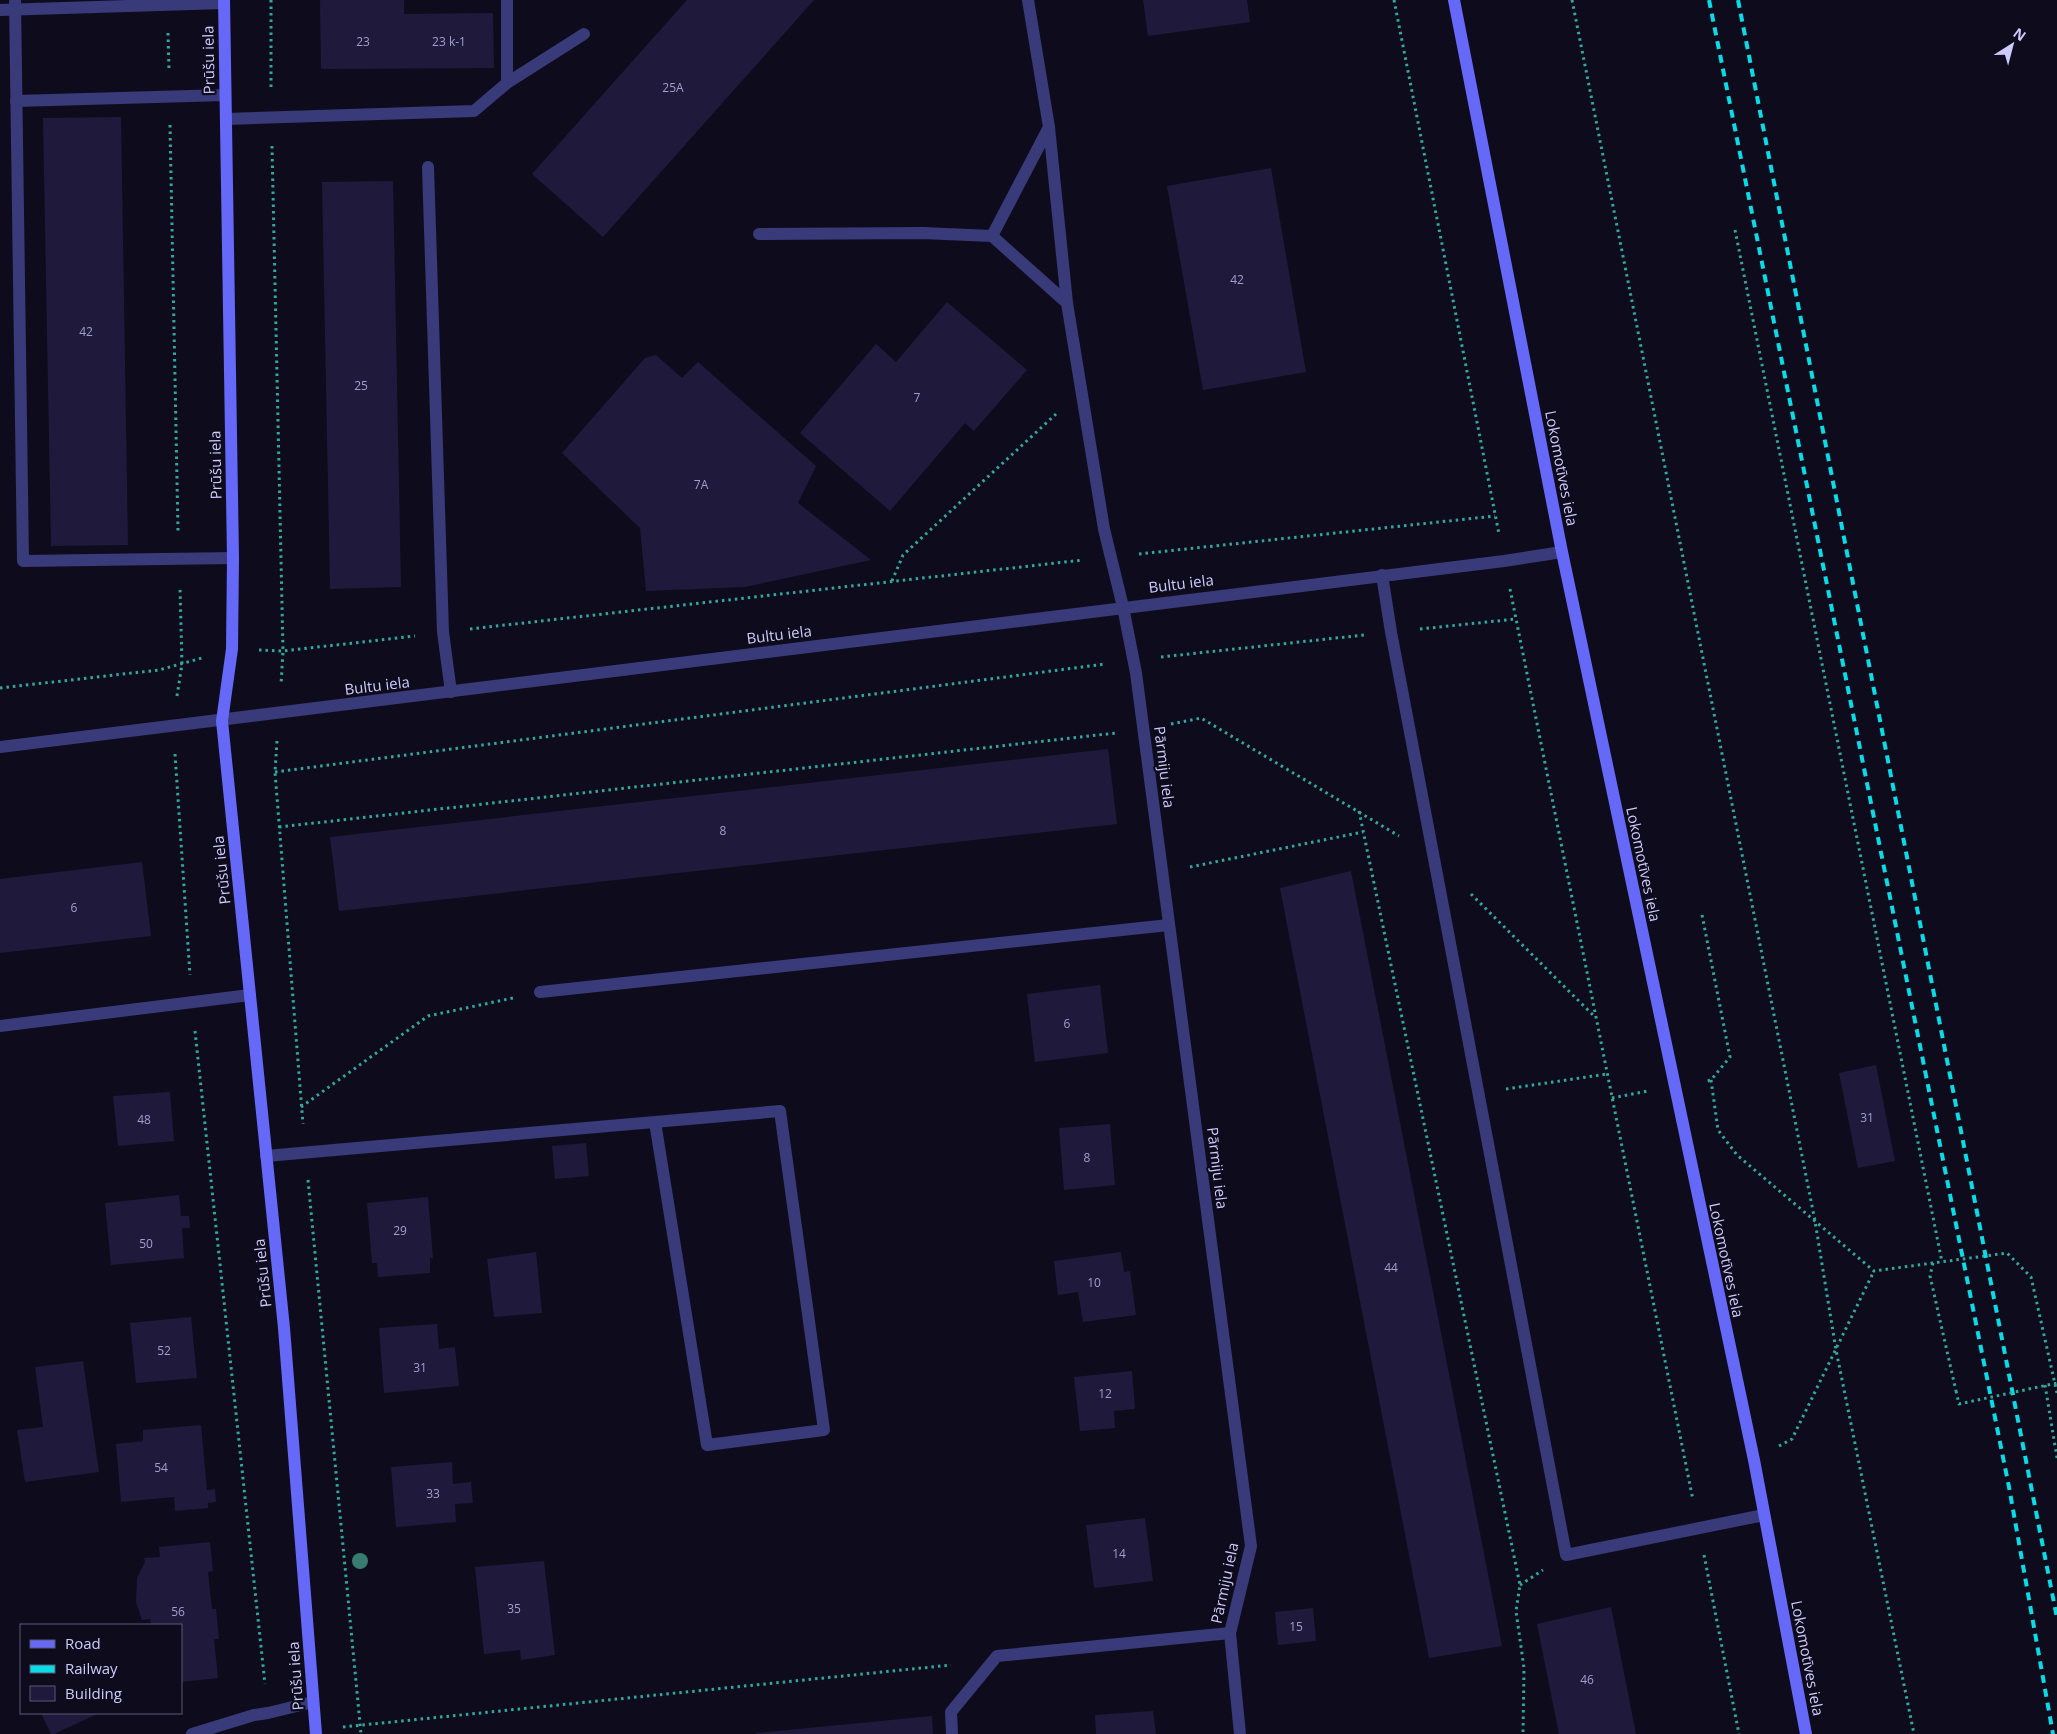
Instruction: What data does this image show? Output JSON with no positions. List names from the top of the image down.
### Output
{
  "streets": {
    "street": [
      "Prūšu iela",
      "Lokomotīves iela",
      "Bultu iela",
      "Pārmiju iela"
    ]
  },
  "crossings": [
    ["Prūšu iela", "Bultu iela"],
    ["Lokomotīves iela", "Bultu iela"],
    ["Bultu iela", "Pārmiju iela"]
  ],
  "house_numbers": [
    "23",
    "23 k-1",
    "25A",
    "42",
    "42",
    "25",
    "7",
    "7A",
    "8",
    "6",
    "6",
    "31",
    "48",
    "8",
    "29",
    "50",
    "44",
    "10",
    "52",
    "31",
    "12",
    "54",
    "33",
    "14",
    "35",
    "56",
    "15",
    "46"
  ],
  "legend": ["Road", "Railway", "Building"],
  "north": "top right"
}
